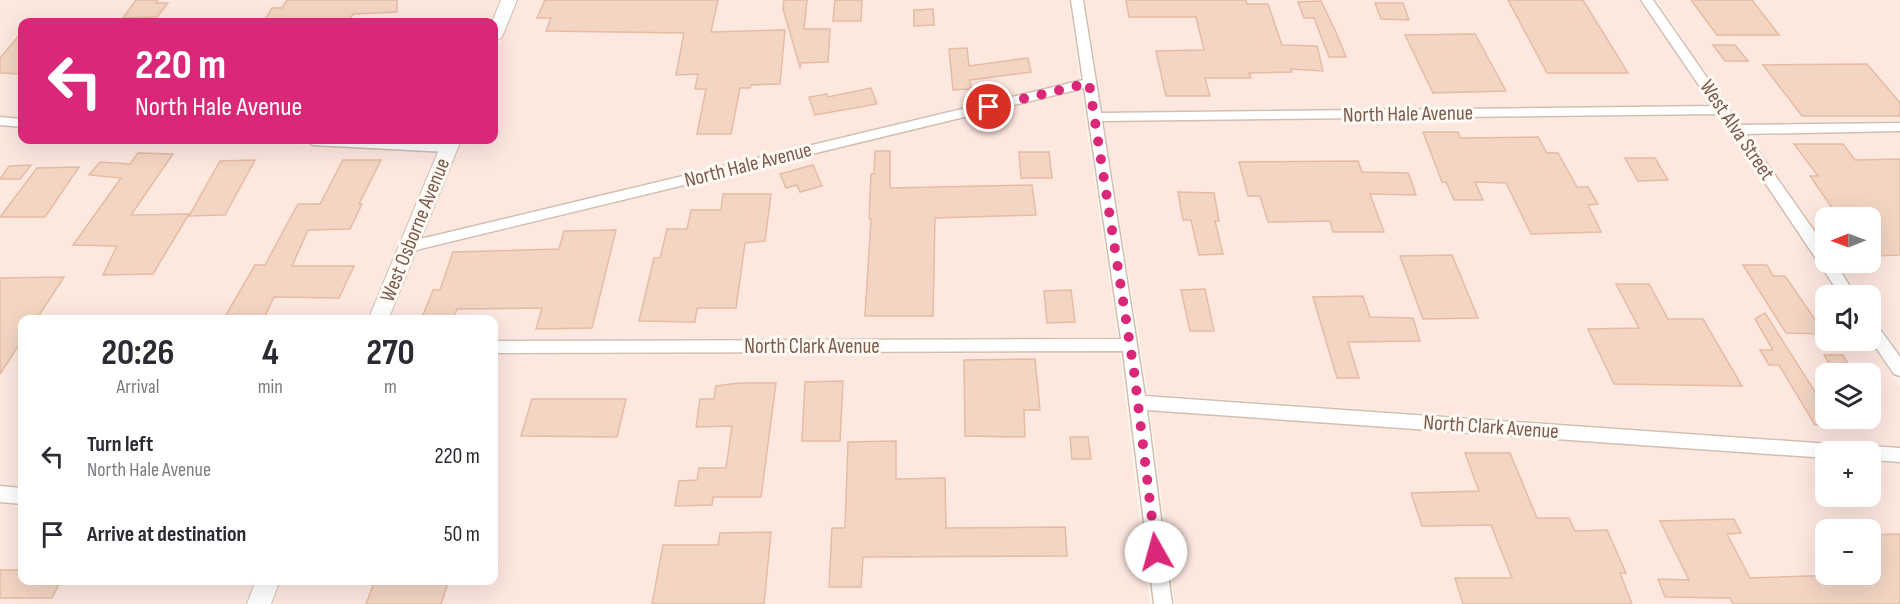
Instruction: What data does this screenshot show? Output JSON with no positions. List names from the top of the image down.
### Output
{
  "streets": {
    "street": [
      "North Hale Avenue",
      "West Alva Street",
      "West Osborne Avenue",
      "North Clark Avenue"
    ]
  },
  "crossings": [
    ["North Hale Avenue", "West Alva Street"],
    ["North Hale Avenue", "West Osborne Avenue"]
  ],
  "north": "left",
  "page": {
    "turn": ["220 m", "North Hale Avenue"],
    "map_buttons": ["+", "−"],
    "eta": [
      "20:26",
      "Arrival",
      "4",
      "min",
      "270",
      "m"
    ],
    "list": [
      {
        "name": "Turn left",
        "note": "North Hale Avenue",
        "value": "220 m"
      },
      {
        "name": "Arrive at destination",
        "value": "50 m"
      }
    ]
  }
}
